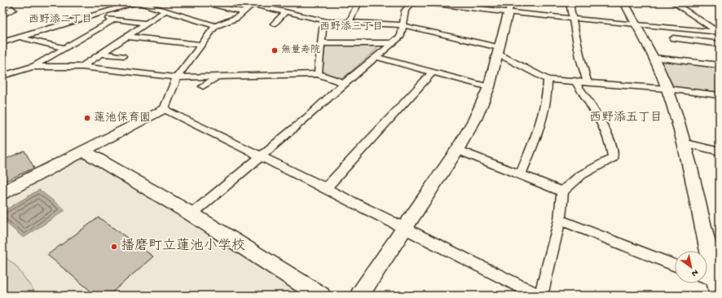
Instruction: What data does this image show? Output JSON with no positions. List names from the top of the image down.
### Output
{
  "districts": ["西野添二丁目", "西野添三丁目", "西野添五丁目"],
  "places": ["無量寿院", "蓮池保育園", "播磨町立蓮池小学校"],
  "north": "bottom right"
}
